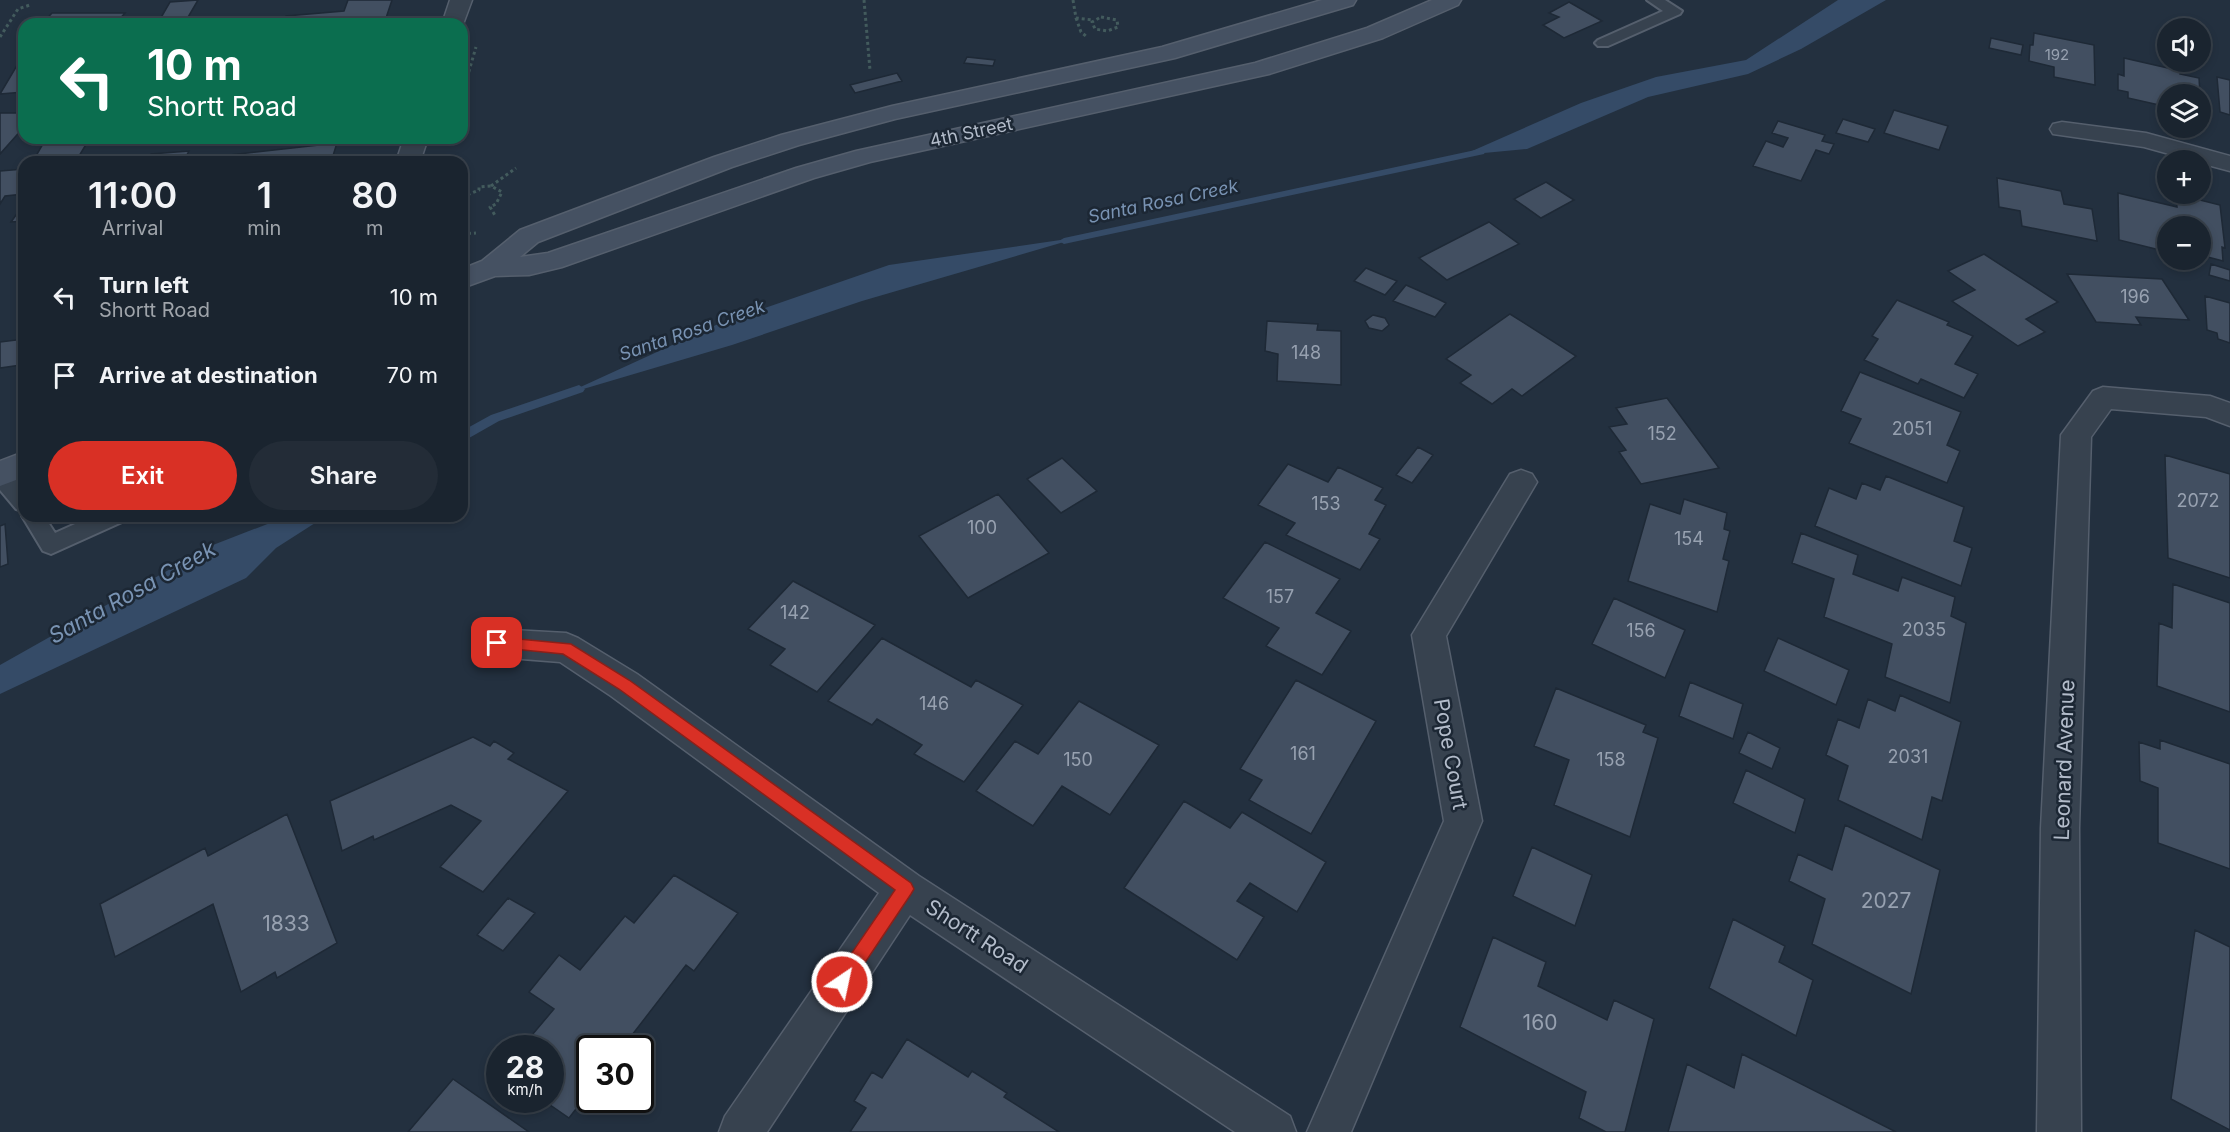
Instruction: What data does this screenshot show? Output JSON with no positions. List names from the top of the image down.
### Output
{
  "streets": {
    "main road": ["4th Street"],
    "street": ["Pope Court", "Leonard Avenue", "Shortt Road"]
  },
  "water": ["Santa Rosa Creek"],
  "house_numbers": [
    "192",
    "196",
    "148",
    "2051",
    "152",
    "2072",
    "153",
    "100",
    "154",
    "157",
    "142",
    "2035",
    "156",
    "146",
    "161",
    "2031",
    "150",
    "158",
    "2027",
    "1833",
    "160"
  ],
  "page": {
    "map_buttons": ["+", "−"],
    "turn": ["10 m", "Shortt Road"],
    "eta": [
      "11:00",
      "Arrival",
      "1",
      "min",
      "80",
      "m"
    ],
    "list": [
      {
        "name": "Turn left",
        "note": "Shortt Road",
        "value": "10 m"
      },
      {
        "name": "Arrive at destination",
        "value": "70 m"
      }
    ],
    "buttons": ["Exit", "Share"],
    "speed": "28 km/h",
    "limit": "30"
  }
}
